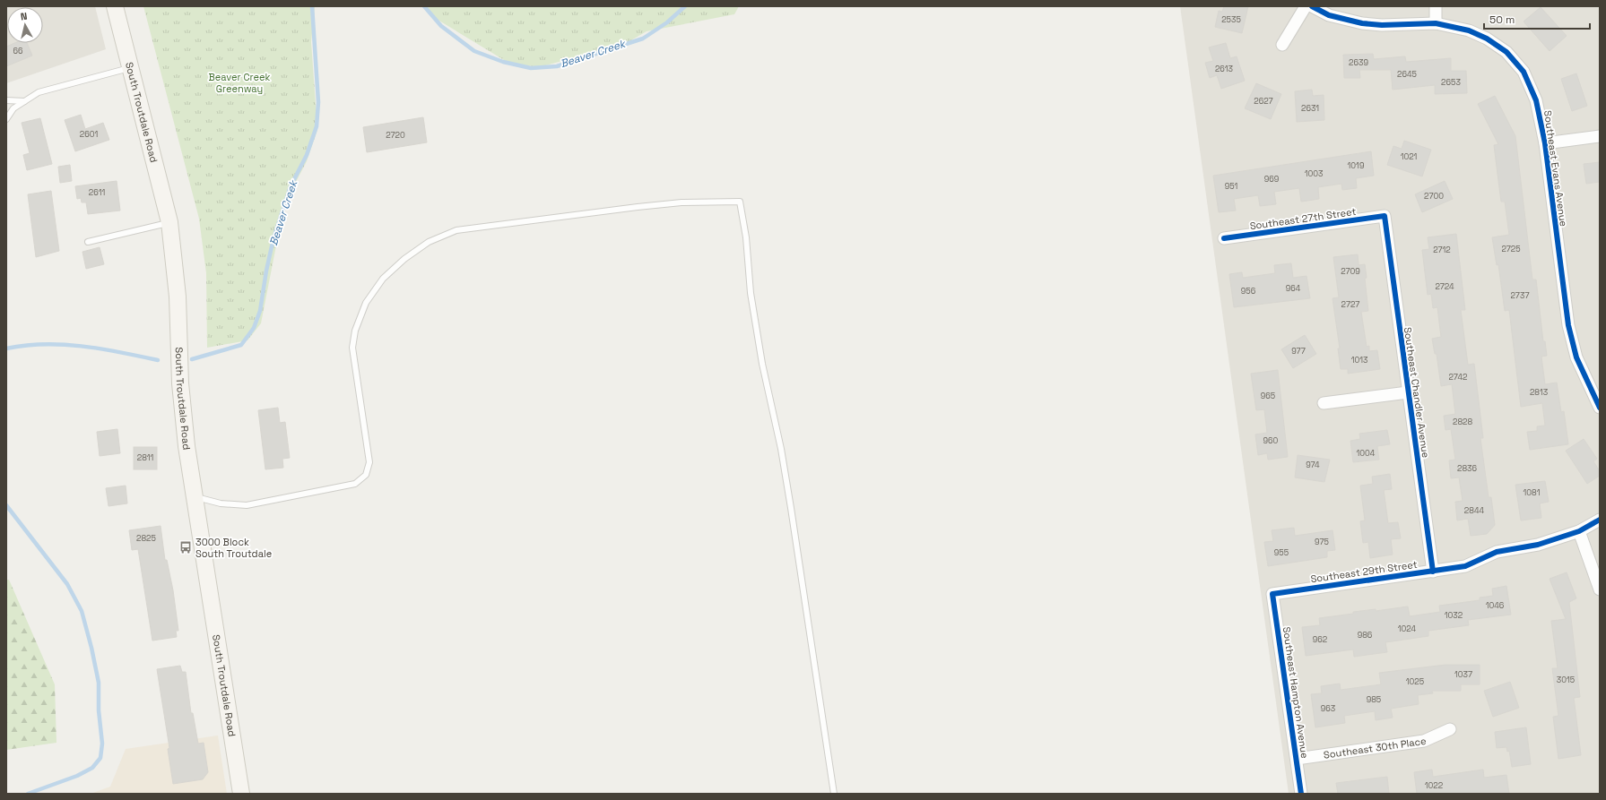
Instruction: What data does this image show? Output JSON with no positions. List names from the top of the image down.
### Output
{
  "streets": {
    "main road": ["South Troutdale Road"],
    "street": [
      "Southeast Evans Avenue",
      "Southeast 27th Street",
      "Southeast Chandler Avenue",
      "Southeast 29th Street",
      "Southeast Hampton Avenue",
      "Southeast 30th Place"
    ]
  },
  "crossings": [
    ["Southeast 27th Street", "Southeast Chandler Avenue"],
    ["Southeast Chandler Avenue", "Southeast 29th Street"],
    ["Southeast 29th Street", "Southeast Hampton Avenue"],
    ["Southeast Hampton Avenue", "Southeast 30th Place"]
  ],
  "water": ["Beaver Creek"],
  "parks": ["Beaver Creek Greenway"],
  "places": {
    "bus stop": ["3000 Block South Troutdale"]
  },
  "house_numbers": [
    "2535",
    "66",
    "2639",
    "2613",
    "2645",
    "2653",
    "2627",
    "2631",
    "2601",
    "2720",
    "1021",
    "1019",
    "1003",
    "969",
    "951",
    "2611",
    "2700",
    "2725",
    "2712",
    "2709",
    "2724",
    "964",
    "956",
    "2737",
    "2727",
    "977",
    "1013",
    "2742",
    "2813",
    "965",
    "2828",
    "960",
    "1004",
    "2811",
    "974",
    "2836",
    "1081",
    "2844",
    "2825",
    "975",
    "955",
    "1046",
    "1032",
    "1024",
    "986",
    "962",
    "1037",
    "3015",
    "1025",
    "985",
    "963",
    "1022"
  ],
  "scale_bar": "50 m",
  "north": "top"
}
